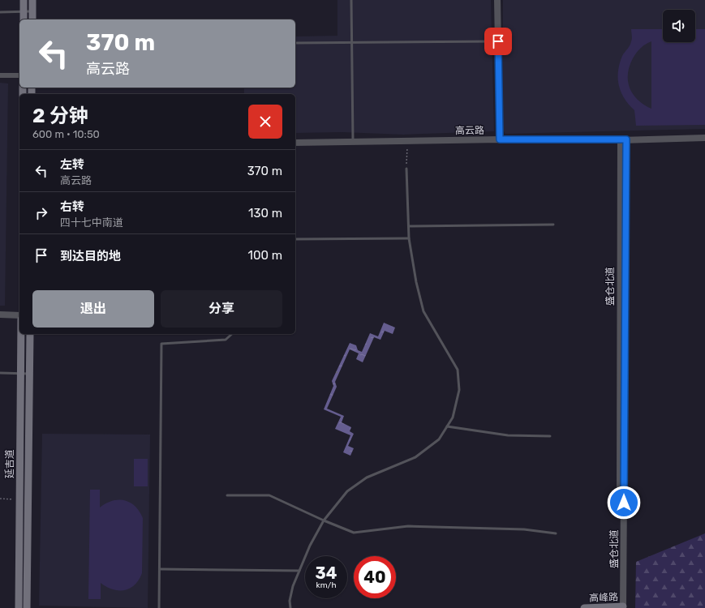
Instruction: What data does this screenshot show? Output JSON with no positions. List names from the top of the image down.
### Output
{
  "streets": {
    "main road": ["延吉道", "高峰路"],
    "street": ["高云路", "盛仓北道"]
  },
  "crossings": [
    ["高云路", "盛仓北道"],
    ["盛仓北道", "高峰路"]
  ],
  "page": {
    "turn": ["370 m", "高云路"],
    "heading": ["2 分钟", "600 m · 10:50"],
    "list": [
      {
        "name": "左转",
        "note": "高云路",
        "value": "370 m"
      },
      {
        "name": "右转",
        "note": "四十七中南道",
        "value": "130 m"
      },
      {
        "name": "到达目的地",
        "value": "100 m"
      }
    ],
    "buttons": ["退出", "分享"],
    "speed": "34 km/h",
    "limit": "40"
  }
}
